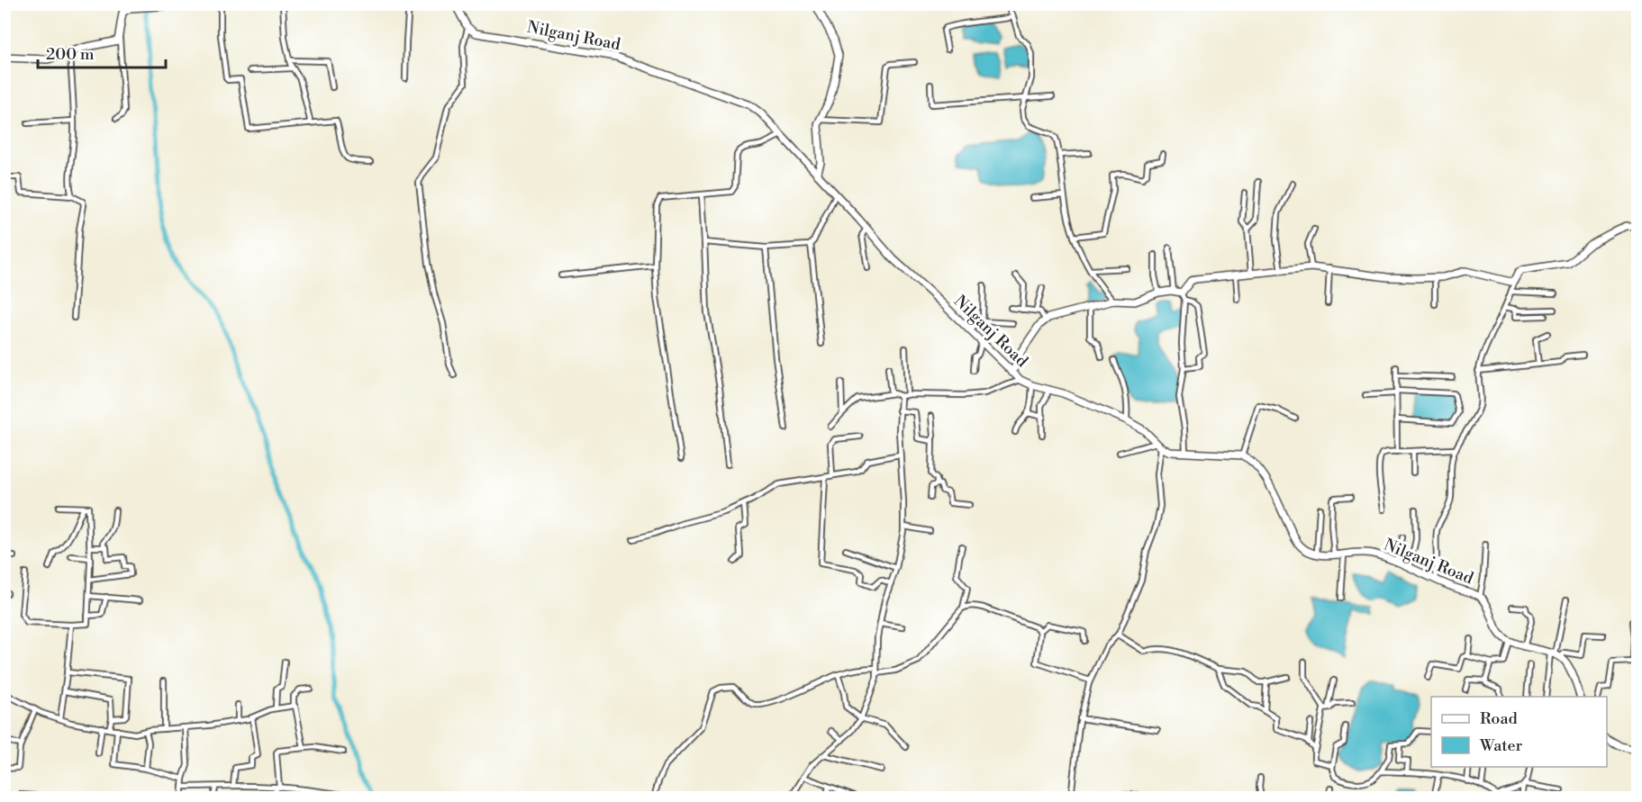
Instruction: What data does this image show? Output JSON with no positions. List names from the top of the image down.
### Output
{
  "streets": {
    "street": ["Nilganj Road"]
  },
  "legend": ["Road", "Water"],
  "scale_bar": "200 m"
}
